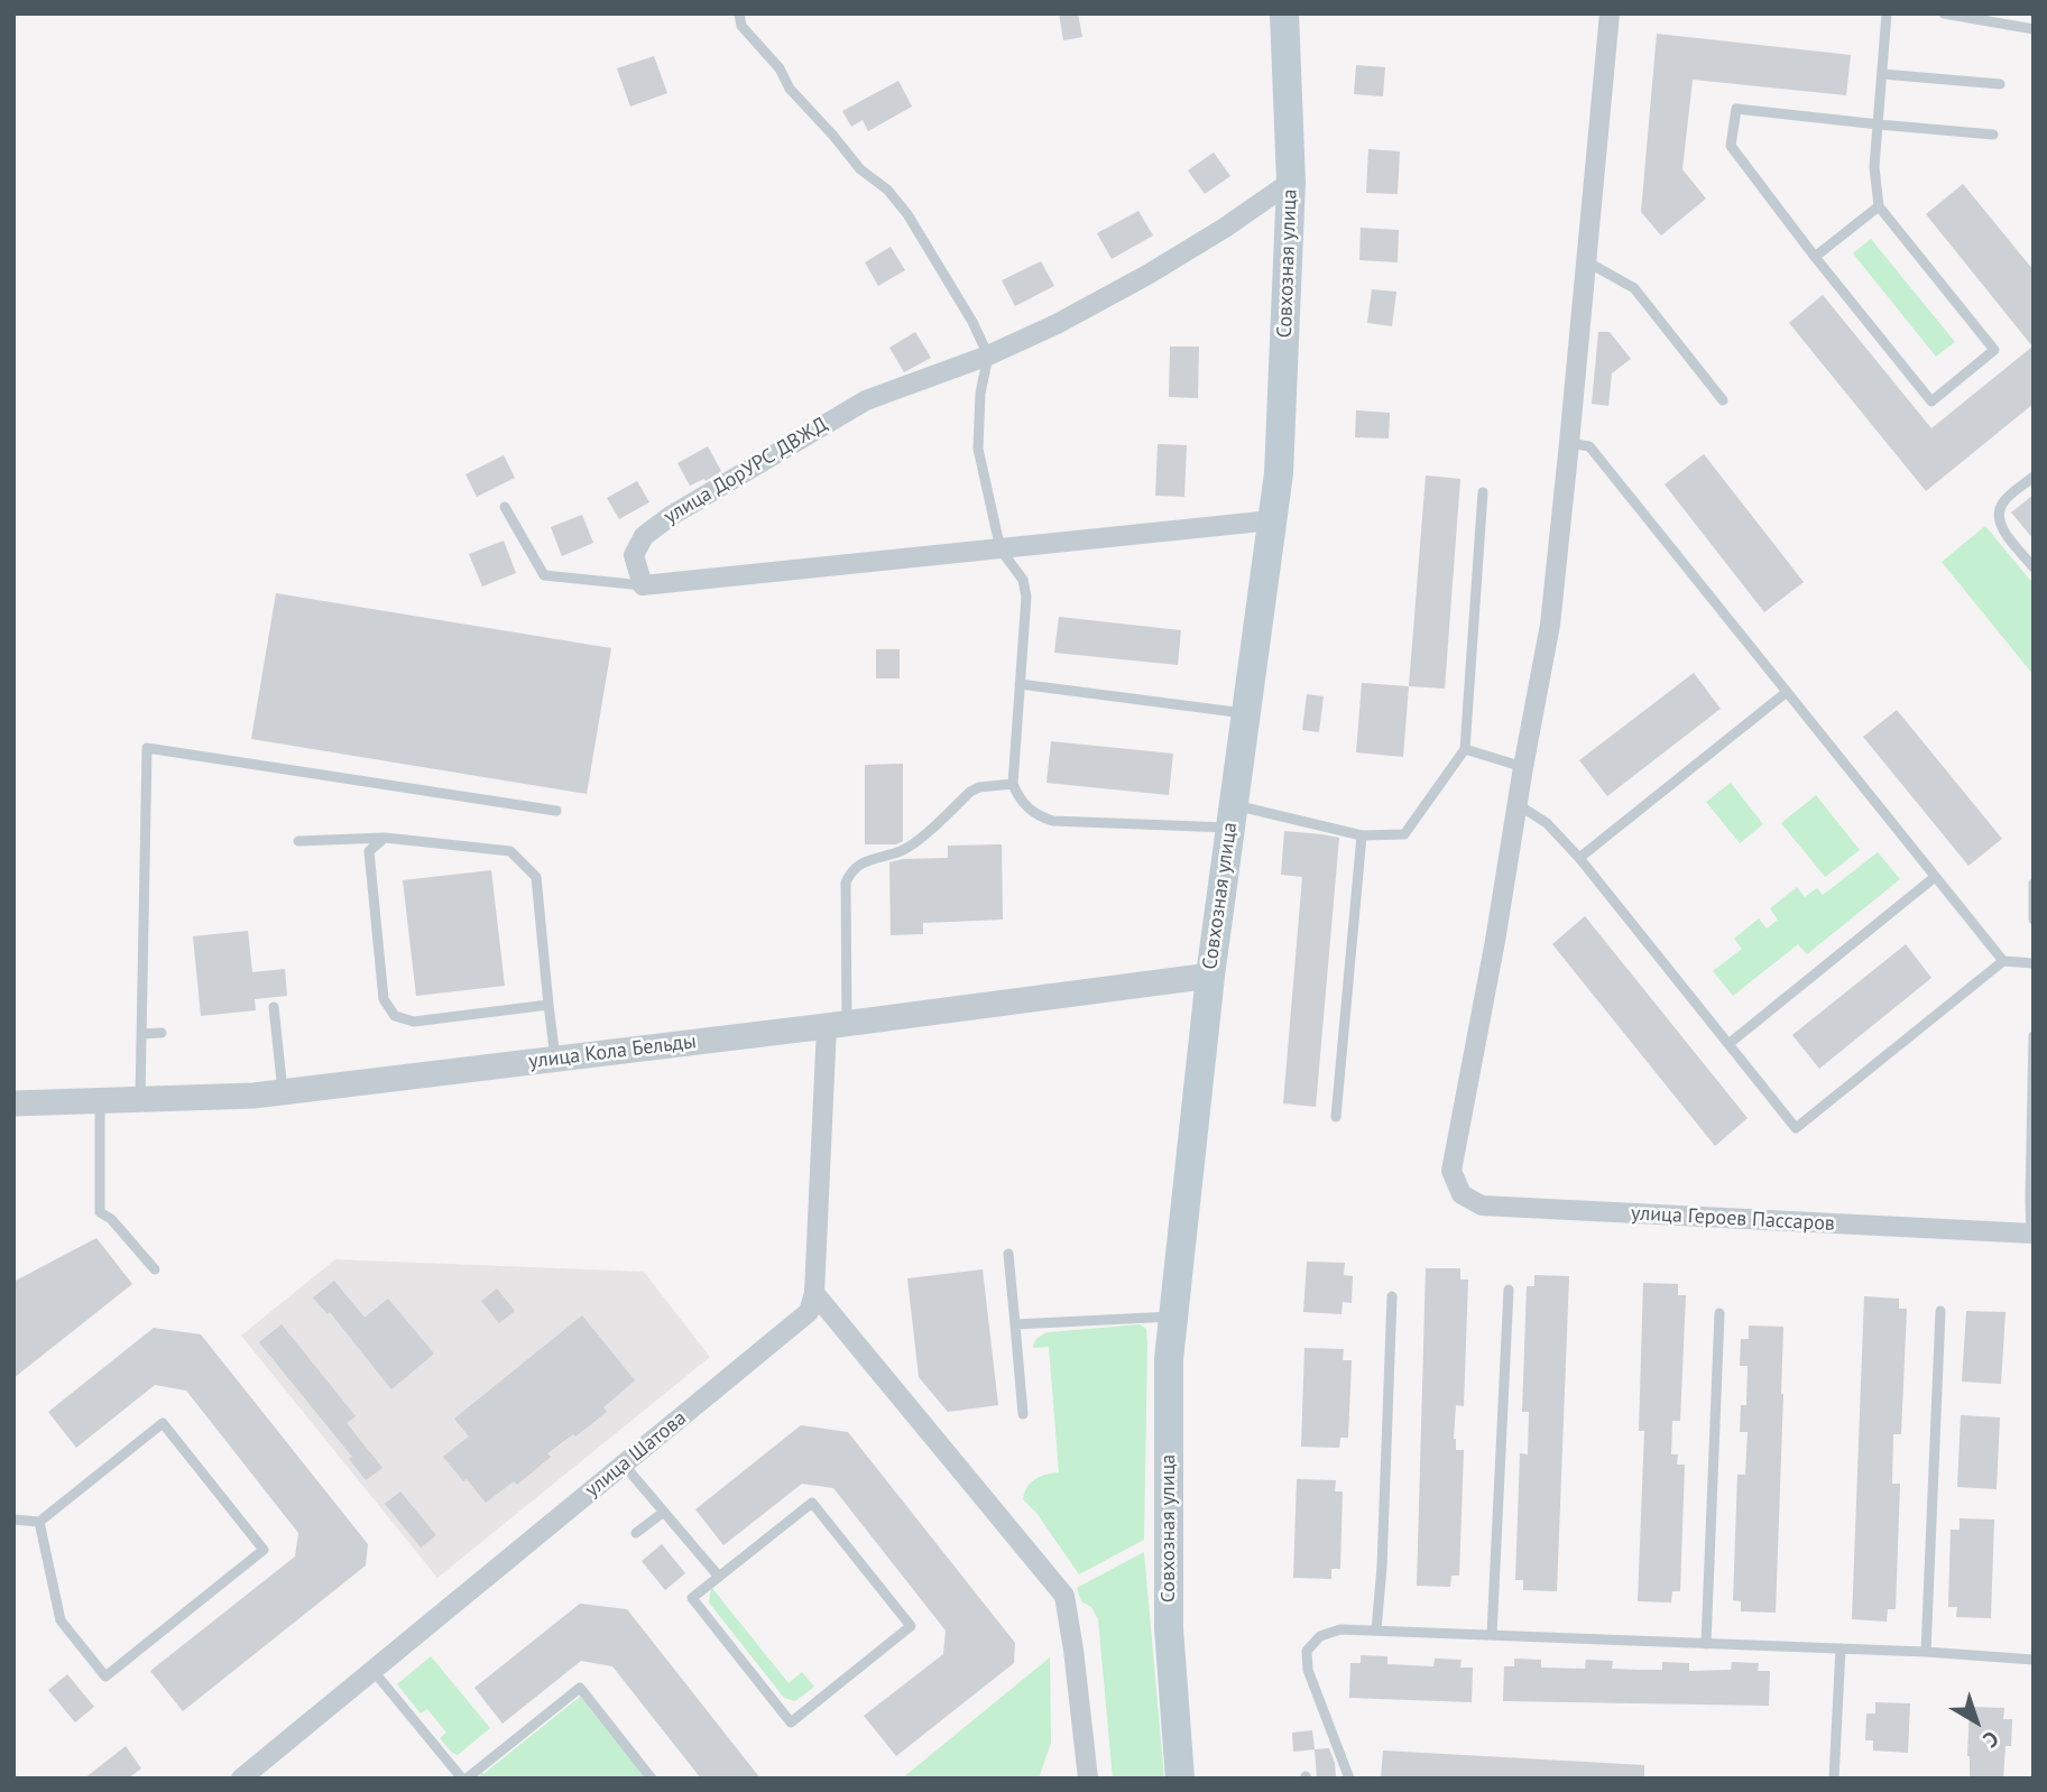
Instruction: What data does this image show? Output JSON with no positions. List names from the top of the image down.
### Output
{
  "streets": {
    "main road": ["Совхозная улица"],
    "street": [
      "улица ДорУРС ДВЖД",
      "улица Кола Бельды",
      "улица Героев Пассаров",
      "улица Шатова"
    ]
  },
  "crossings": [
    ["Совхозная улица", "улица ДорУРС ДВЖД"],
    ["Совхозная улица", "улица Кола Бельды"]
  ],
  "north": "bottom right"
}
